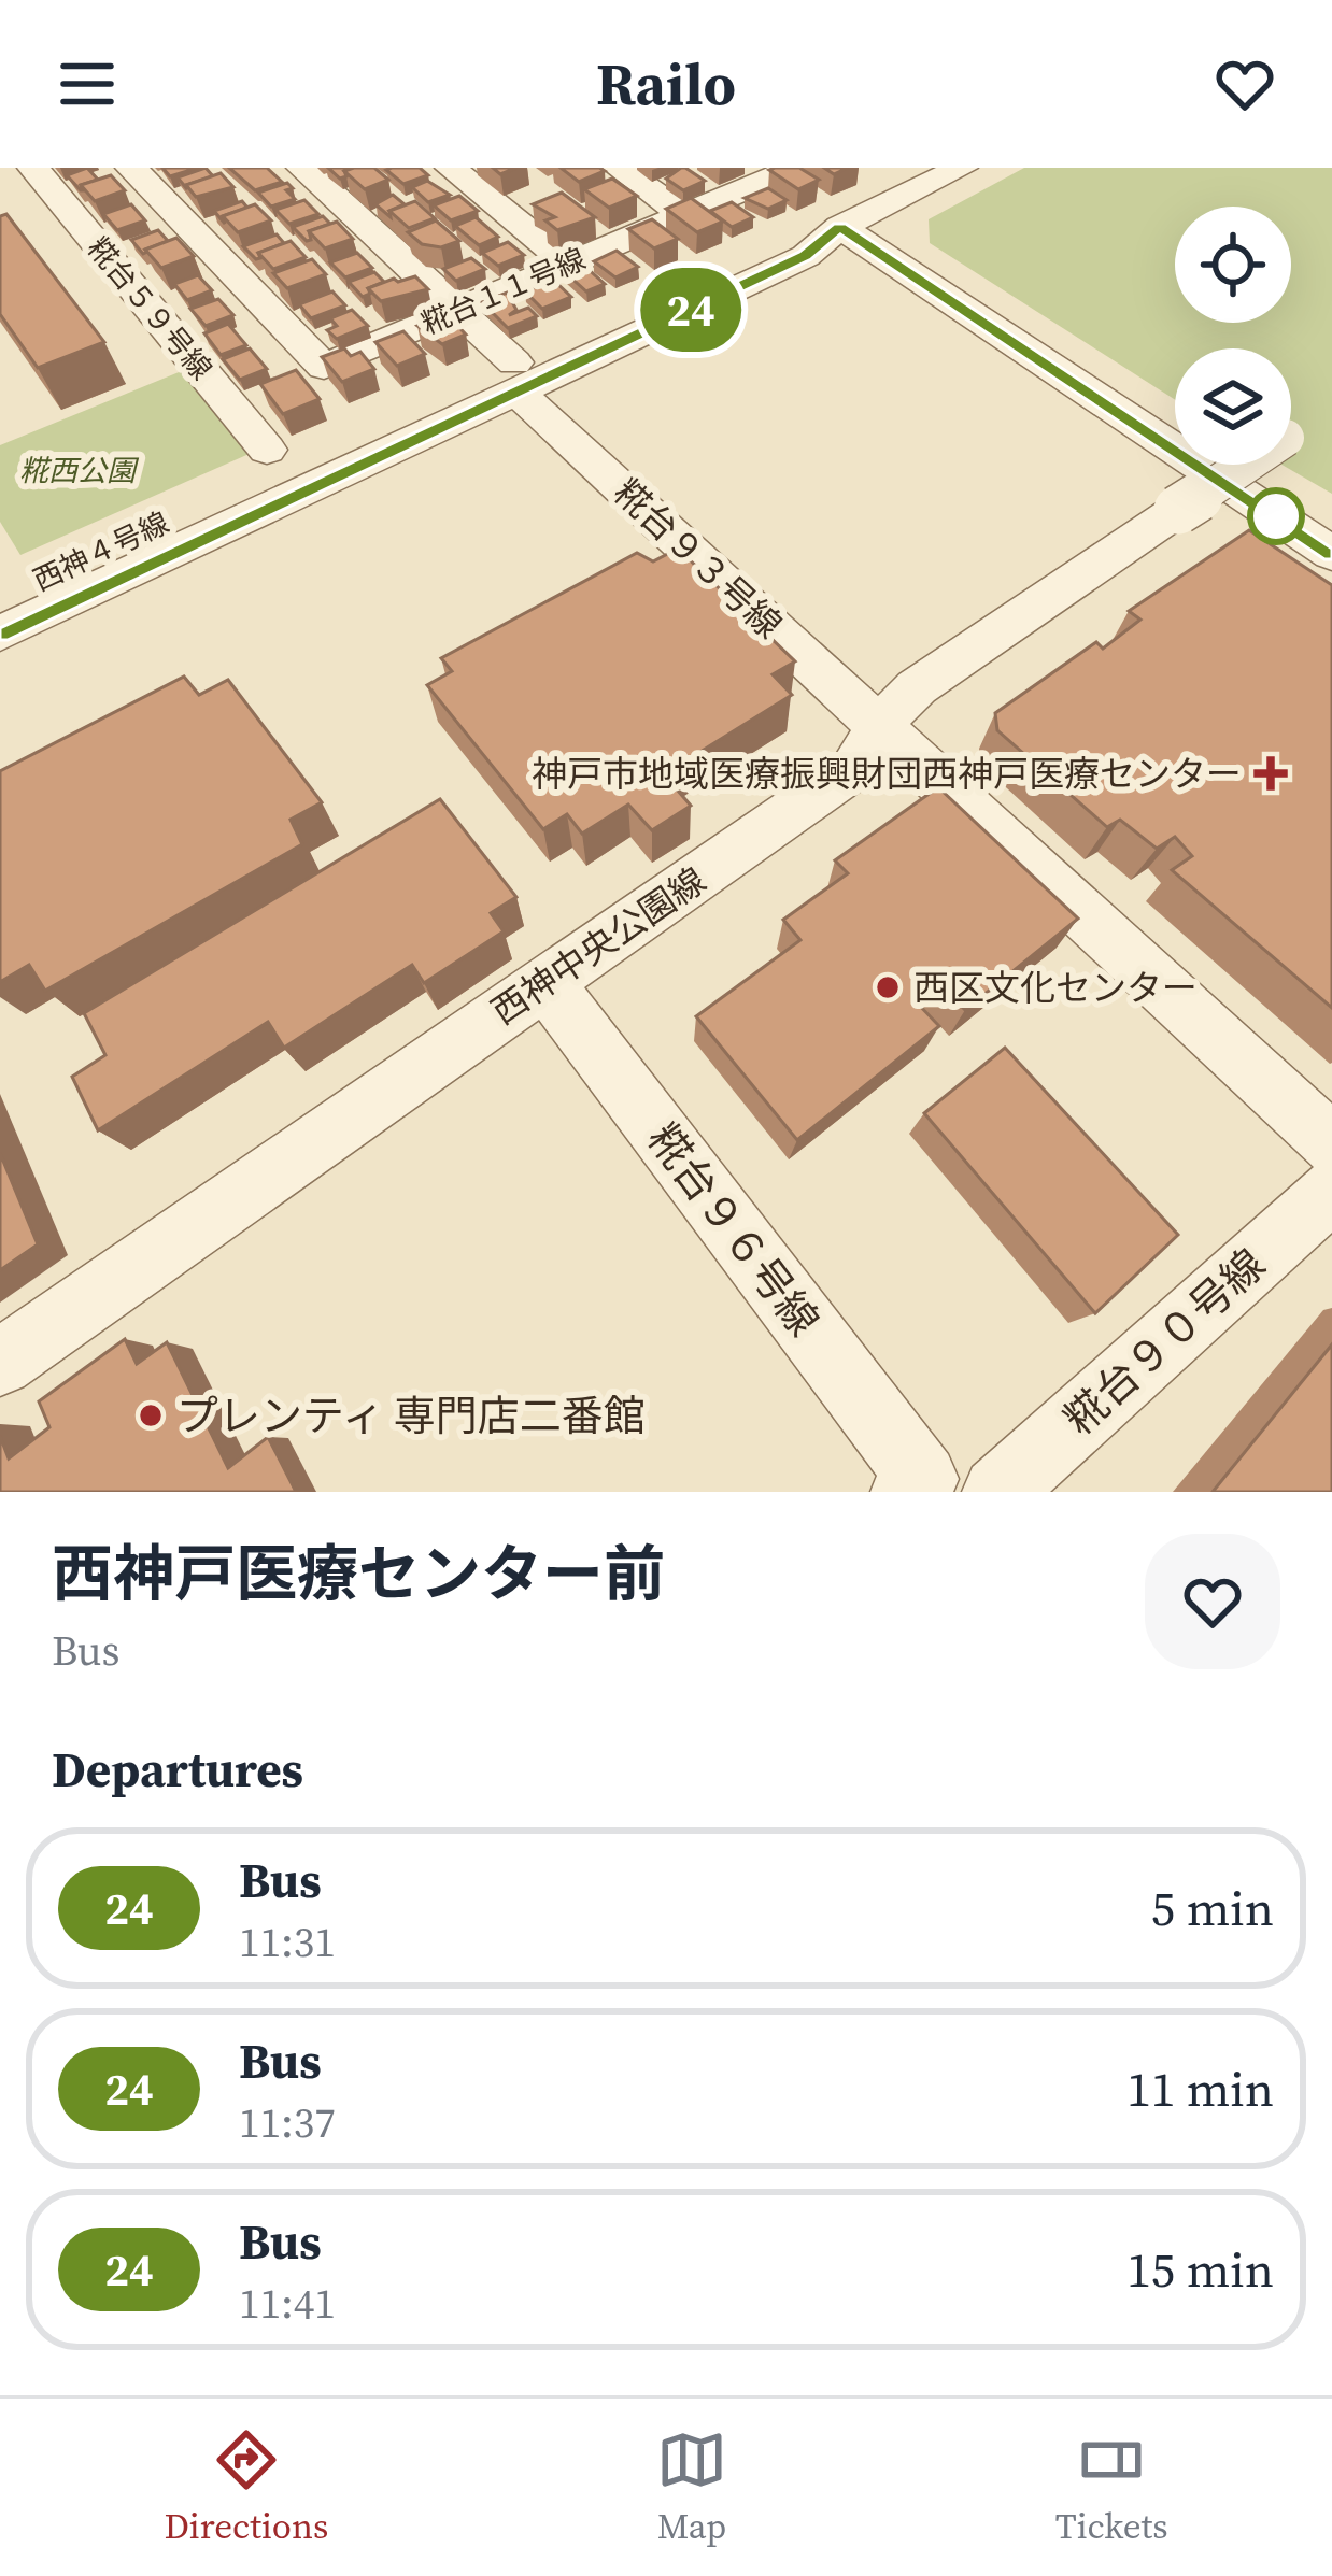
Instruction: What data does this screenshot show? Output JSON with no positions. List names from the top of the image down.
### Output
{
  "streets": {
    "street": [
      "糀台１１号線",
      "糀台５９号線",
      "西神４号線",
      "糀台９３号線",
      "西神中央公園線",
      "糀台９６号線",
      "糀台９０号線"
    ]
  },
  "crossings": [
    ["糀台１１号線", "糀台５９号線"],
    ["糀台１１号線", "糀台９３号線"],
    ["西神４号線", "糀台９３号線"],
    ["糀台９３号線", "西神中央公園線"],
    ["西神中央公園線", "糀台９６号線"]
  ],
  "parks": ["糀西公園"],
  "places": {
    "health": ["神戸市地域医療振興財団西神戸医療センター"],
    "other": ["西区文化センター", "プレンティ 専門店二番館"]
  },
  "lines": ["bus line 24"],
  "page": {
    "header": "Railo",
    "on_map": "24",
    "heading": [
      ["西神戸医療センター前", "Bus"],
      "Departures"
    ],
    "list": [
      {
        "mark": "24",
        "name": "Bus",
        "note": "11:31",
        "value": "5 min"
      },
      {
        "mark": "24",
        "name": "Bus",
        "note": "11:37",
        "value": "11 min"
      },
      {
        "mark": "24",
        "name": "Bus",
        "note": "11:41",
        "value": "15 min"
      }
    ],
    "tabs": ["Directions", "Map", "Tickets"]
  }
}
